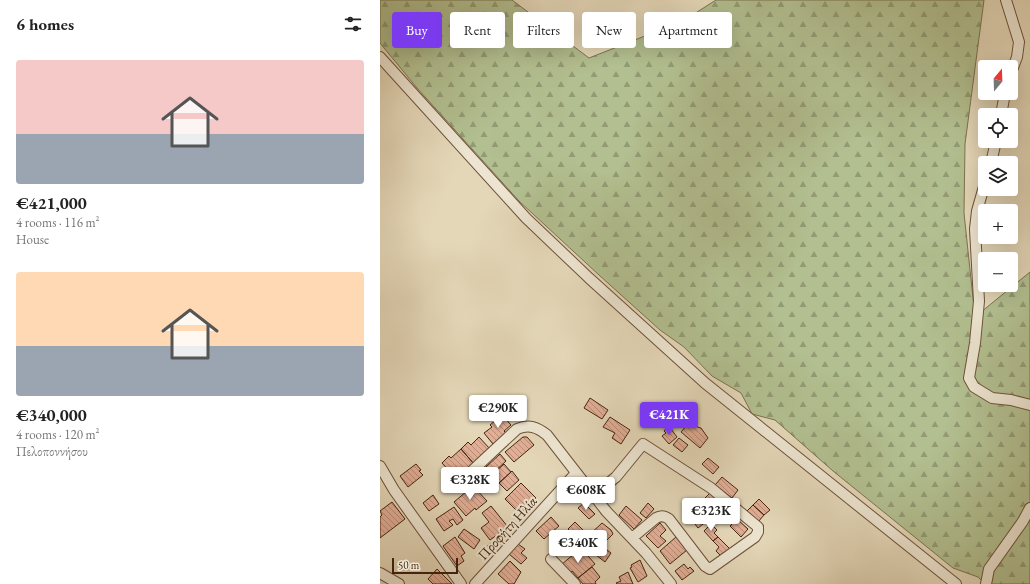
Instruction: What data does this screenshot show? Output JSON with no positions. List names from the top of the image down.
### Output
{
  "streets": {
    "street": ["Προφήτη Ηλία"]
  },
  "scale_bar": "50 m",
  "north": "top",
  "page": {
    "heading": "6 homes",
    "chip": [
      "Buy",
      "Rent",
      "Filters",
      "New",
      "Apartment"
    ],
    "list": [
      {
        "name": "€421,000",
        "note": "4 rooms · 116 m² · House"
      },
      {
        "name": "€340,000",
        "note": "4 rooms · 120 m² · Πελοποννήσου"
      }
    ],
    "map_buttons": ["+", "−"],
    "price": [
      "€290K",
      "€421K",
      "€328K",
      "€608K",
      "€323K",
      "€340K"
    ],
    "scale": "50 m"
  }
}
